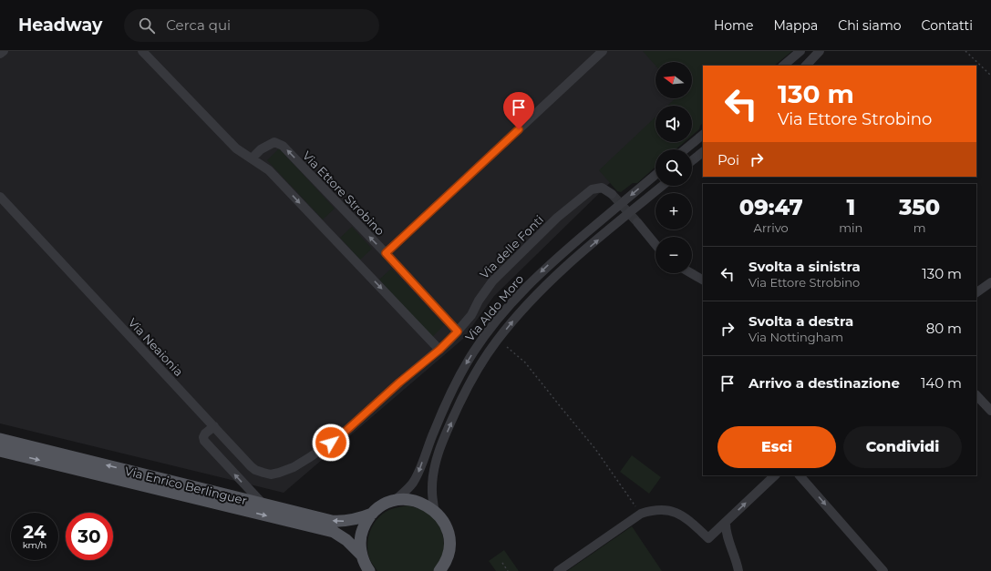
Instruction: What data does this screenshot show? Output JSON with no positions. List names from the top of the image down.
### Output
{
  "streets": {
    "main road": ["Via Enrico Berlinguer"],
    "street": [
      "Via Ettore Strobino",
      "Via delle Fonti",
      "Via Aldo Moro",
      "Via Neaionia"
    ]
  },
  "crossings": [
    ["Via Ettore Strobino", "Via delle Fonti"],
    ["Via delle Fonti", "Via Neaionia"]
  ],
  "north": "left",
  "page": {
    "header": "Headway",
    "search": "Cerca qui",
    "nav": [
      "Home",
      "Mappa",
      "Chi siamo",
      "Contatti"
    ],
    "map_buttons": ["+", "−"],
    "turn": ["130 m", "Via Ettore Strobino"],
    "then": "Poi",
    "eta": [
      "09:47",
      "Arrivo",
      "1",
      "min",
      "350",
      "m"
    ],
    "list": [
      {
        "name": "Svolta a sinistra",
        "note": "Via Ettore Strobino",
        "value": "130 m"
      },
      {
        "name": "Svolta a destra",
        "note": "Via Nottingham",
        "value": "80 m"
      },
      {
        "name": "Arrivo a destinazione",
        "value": "140 m"
      }
    ],
    "buttons": ["Esci", "Condividi"],
    "speed": "24 km/h",
    "limit": "30"
  }
}
